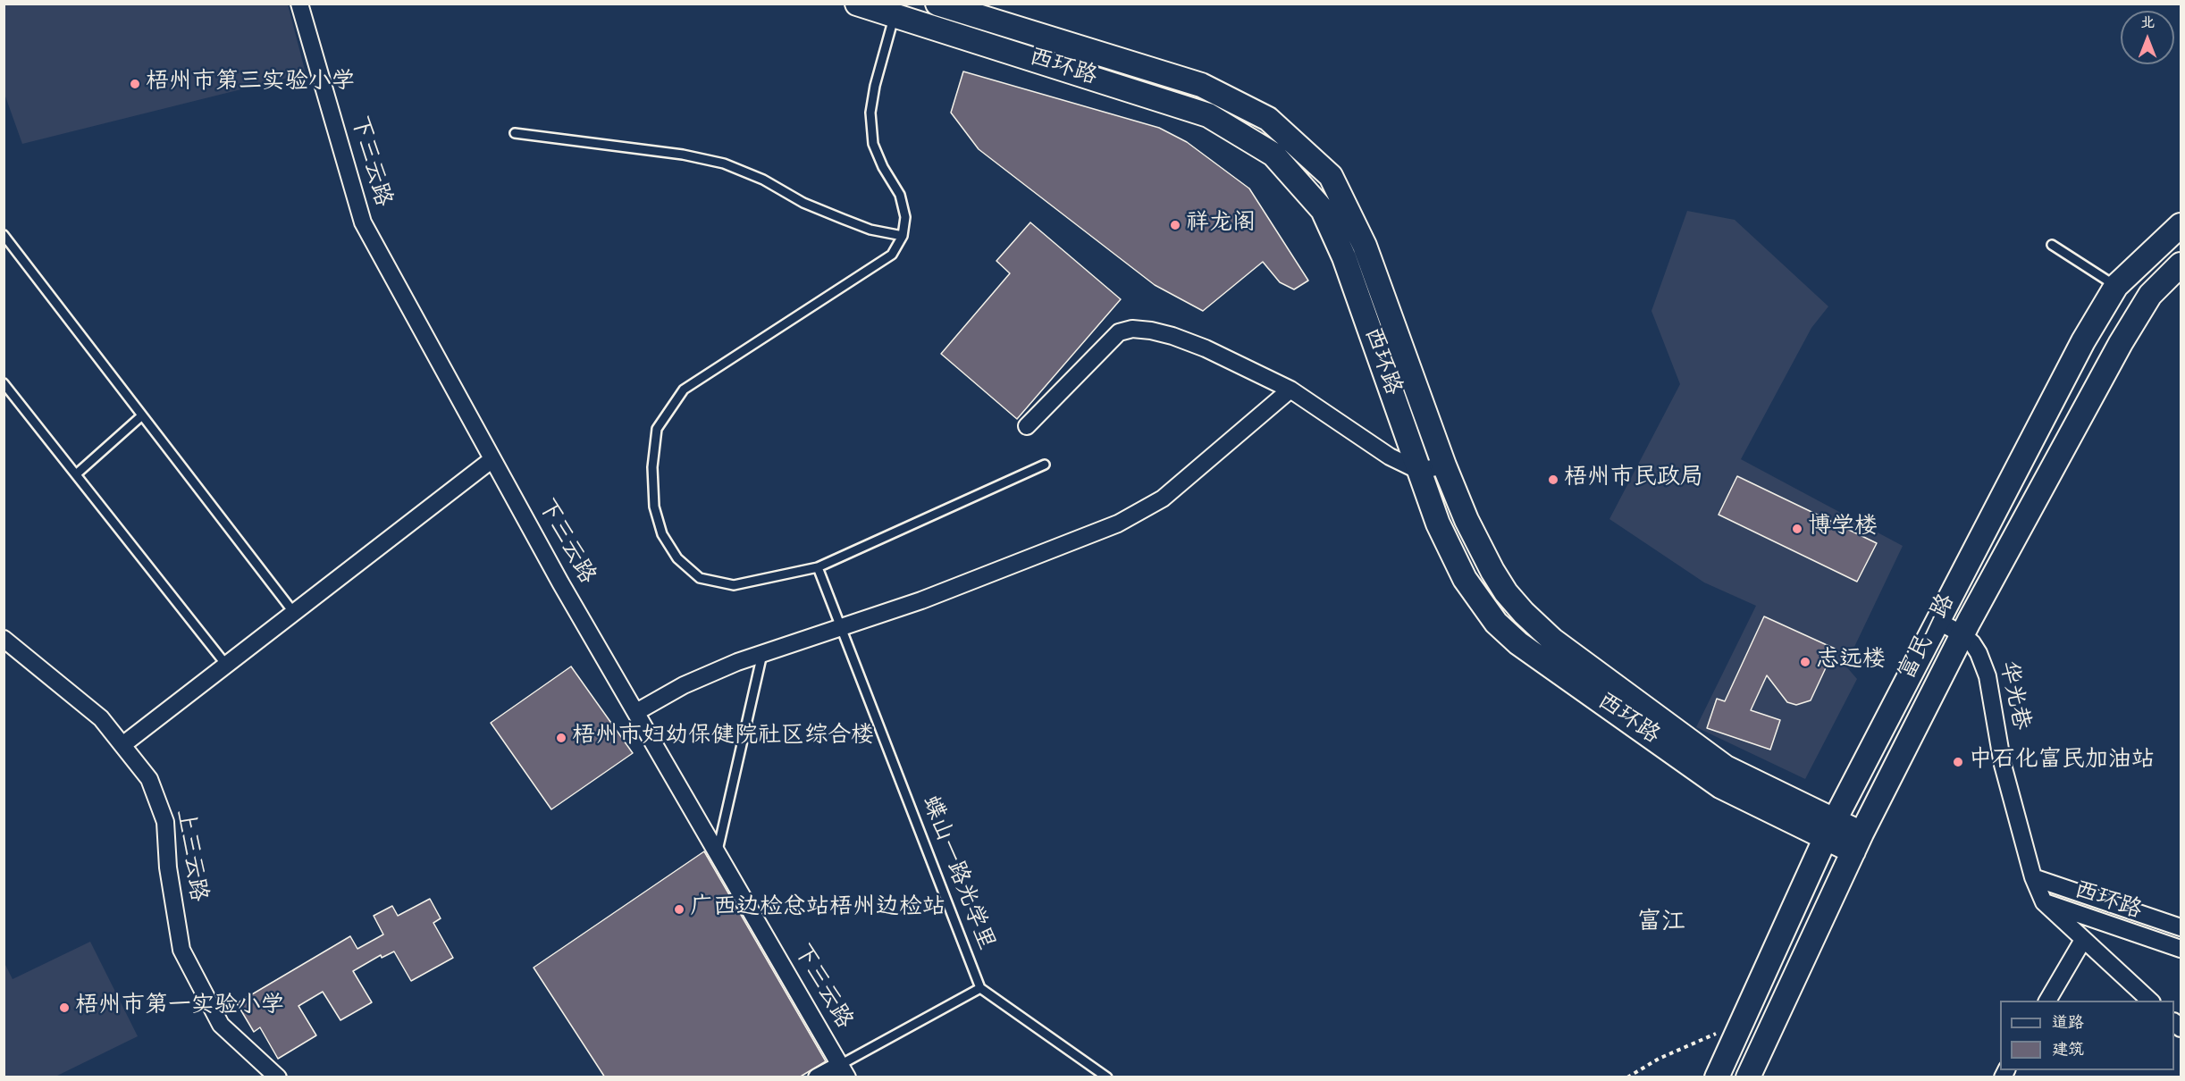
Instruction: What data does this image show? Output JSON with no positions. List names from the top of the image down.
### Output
{
  "streets": {
    "main road": ["西环路", "富民一路"],
    "street": ["下三云路", "华光巷", "上三云路"],
    "lane": ["蝶山一路光学里"]
  },
  "crossings": [
    ["西环路", "富民一路"],
    ["西环路", "华光巷"],
    ["富民一路", "华光巷"]
  ],
  "districts": ["富江"],
  "places": [
    "梧州市第三实验小学",
    "祥龙阁",
    "梧州市民政局",
    "博学楼",
    "志远楼",
    "梧州市妇幼保健院社区综合楼",
    "中石化富民加油站",
    "广西边检总站梧州边检站",
    "梧州市第一实验小学"
  ],
  "legend": ["道路", "建筑"],
  "north": "top"
}
